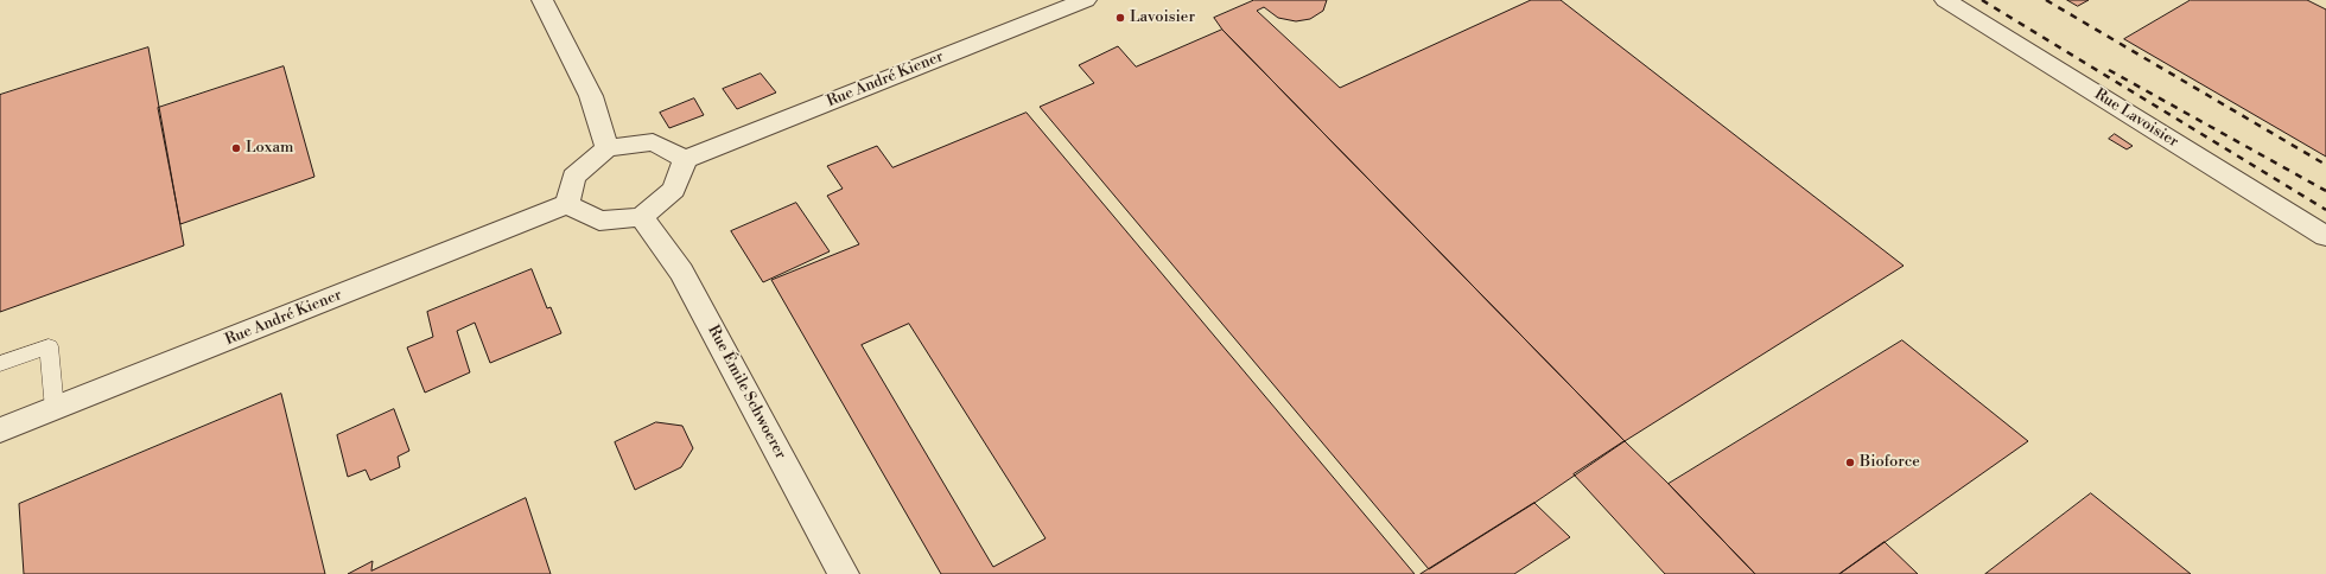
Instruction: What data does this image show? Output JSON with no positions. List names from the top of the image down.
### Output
{
  "streets": {
    "street": ["Rue André Kiener", "Rue Lavoisier", "Rue Émile Schwoerer"]
  },
  "places": ["Lavoisier", "Loxam", "Bioforce"]
}
